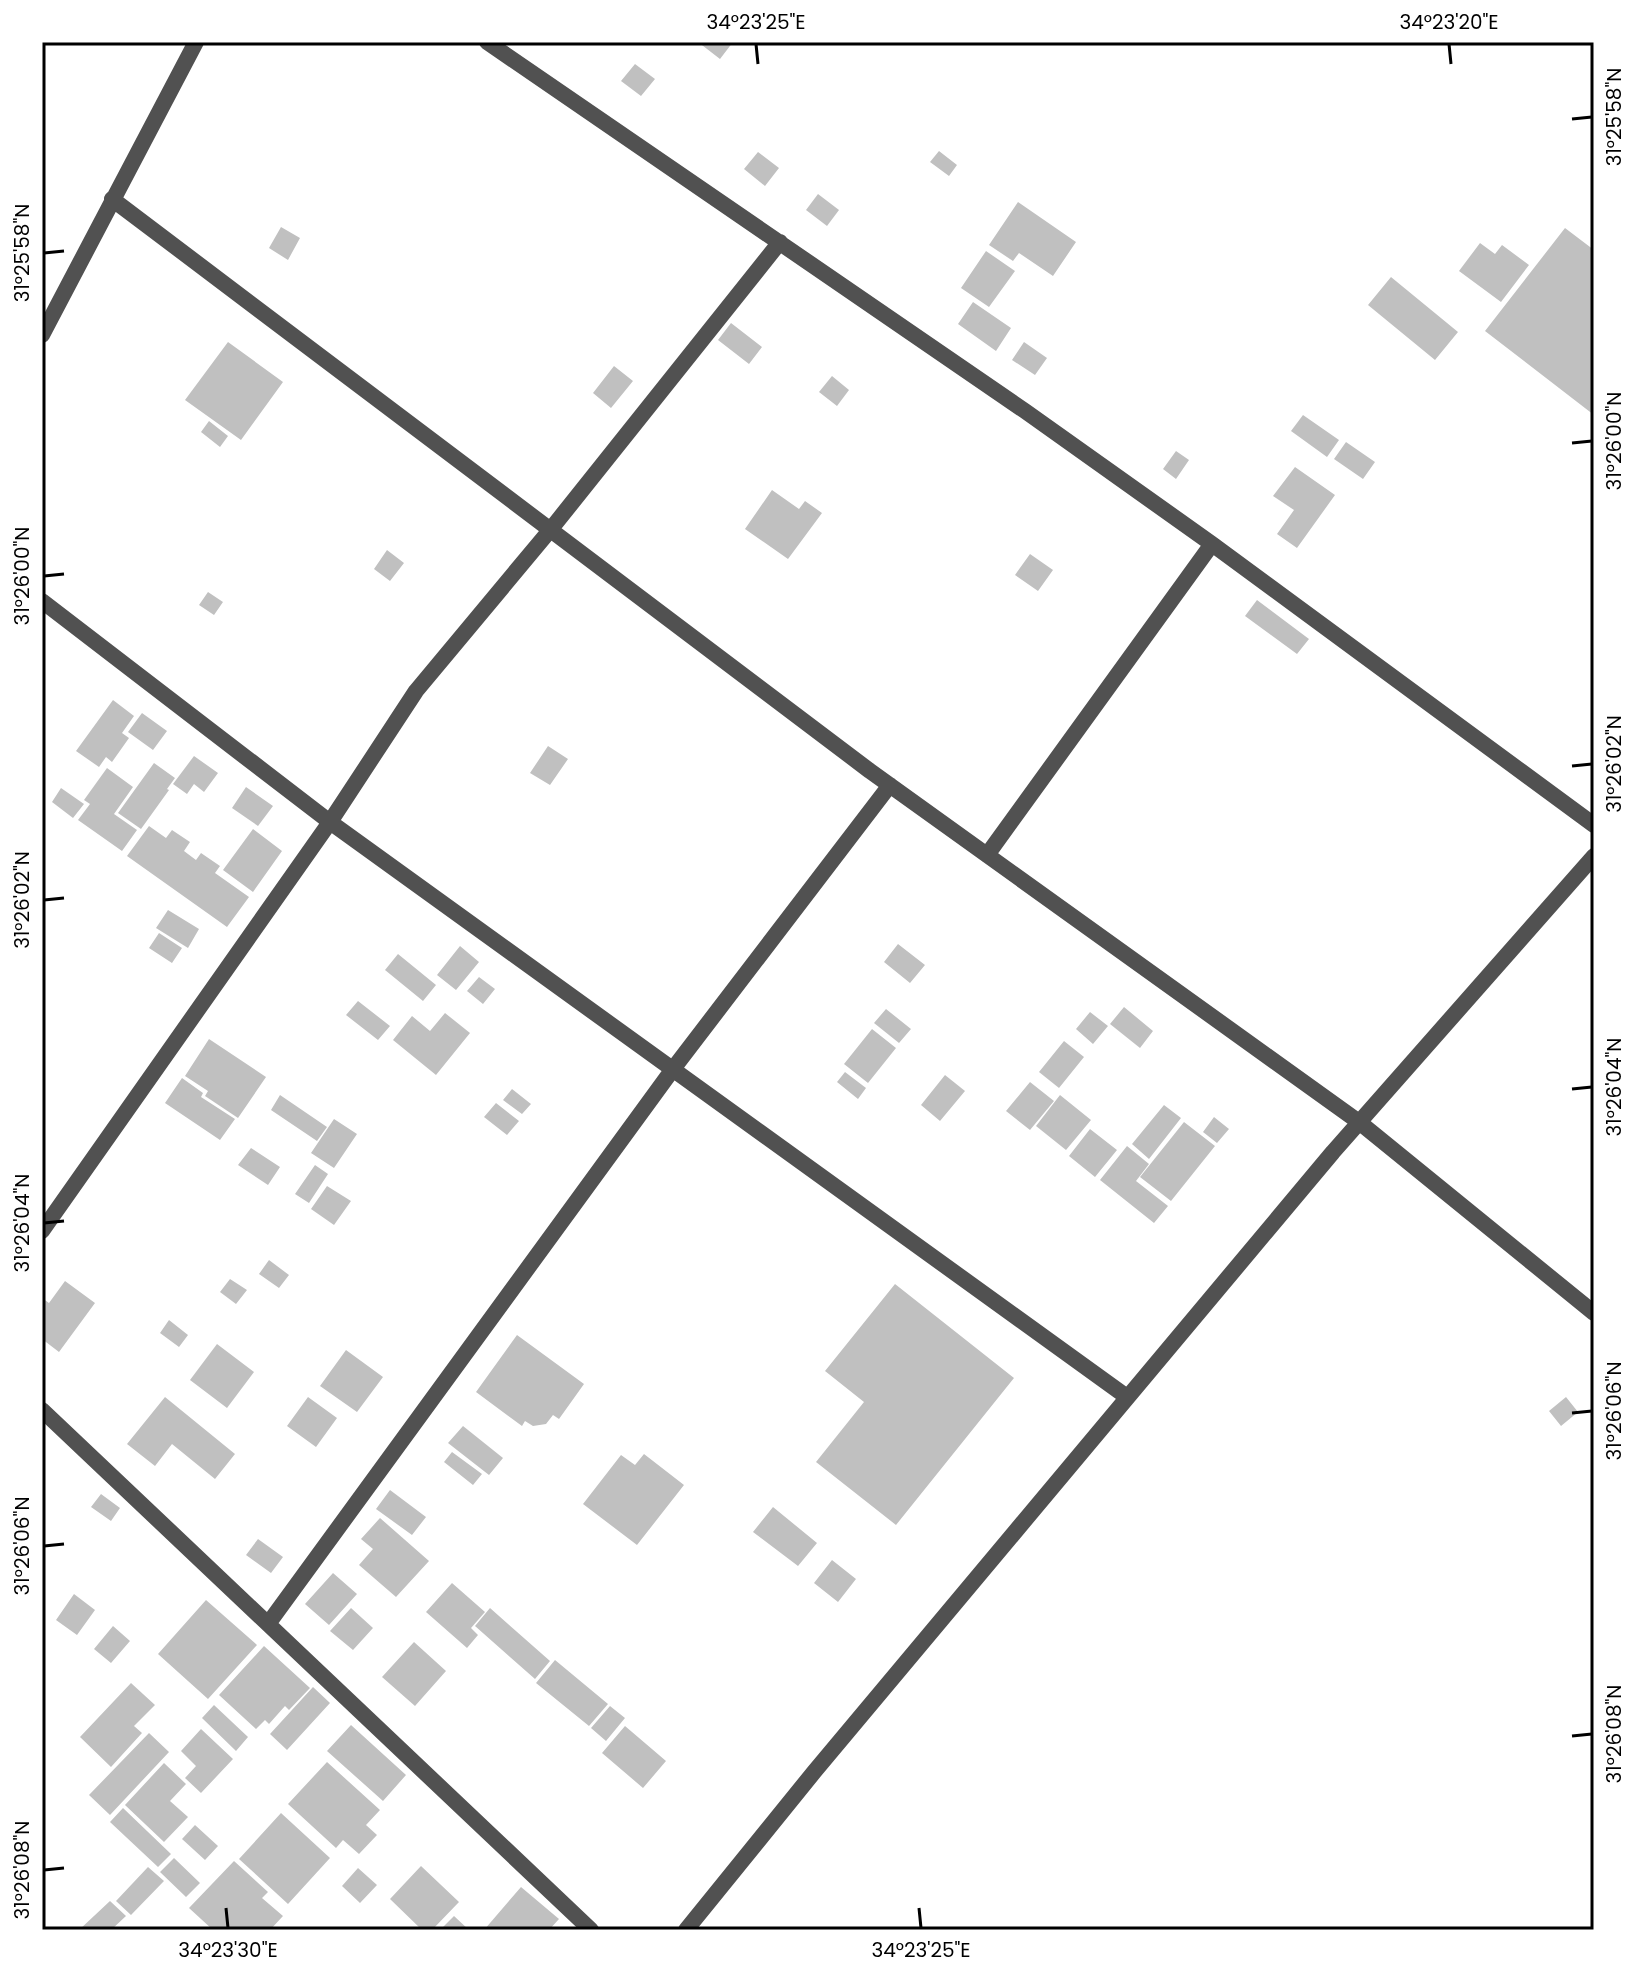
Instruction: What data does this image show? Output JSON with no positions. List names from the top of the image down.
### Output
{
  "coordinates": [
    "34°23'25\"E",
    "34°23'20\"E",
    "31°25'58\"N",
    "31°26'00\"N",
    "31°26'02\"N",
    "31°26'04\"N",
    "31°26'06\"N",
    "31°26'08\"N",
    "34°23'30\"E"
  ]
}
